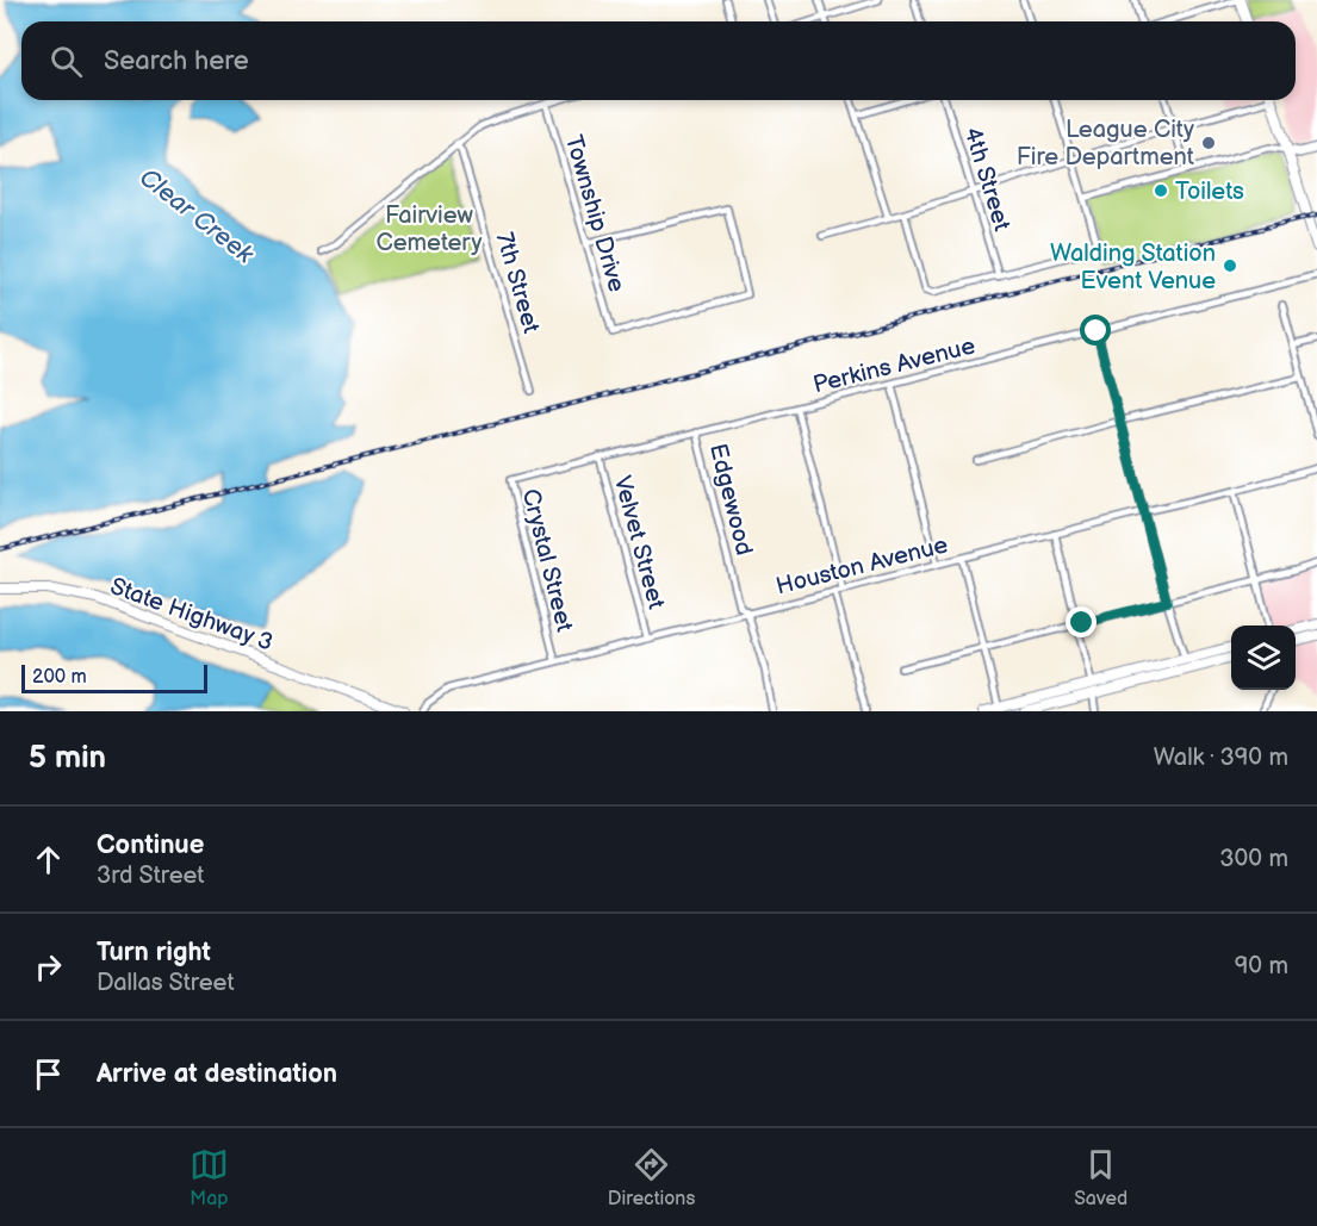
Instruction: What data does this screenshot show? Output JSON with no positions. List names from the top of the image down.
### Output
{
  "streets": {
    "main road": ["State Highway 3"],
    "street": [
      "4th Street",
      "Township Drive",
      "7th Street",
      "Perkins Avenue",
      "Edgewood",
      "Velvet Street",
      "Crystal Street",
      "Houston Avenue"
    ]
  },
  "crossings": [
    ["Perkins Avenue", "Edgewood"],
    ["Perkins Avenue", "Velvet Street"],
    ["Perkins Avenue", "Crystal Street"],
    ["Edgewood", "Houston Avenue"],
    ["Velvet Street", "Houston Avenue"],
    ["Crystal Street", "Houston Avenue"]
  ],
  "water": ["Clear Creek"],
  "parks": ["Fairview Cemetery"],
  "places": ["League City Fire Department", "Toilets", "Walding Station Event Venue"],
  "scale_bar": "200 m",
  "page": {
    "search": "Search here",
    "scale": "200 m",
    "heading": ["5 min", "Walk · 390 m"],
    "list": [
      ["Continue", "3rd Street", "300 m"],
      ["Turn right", "Dallas Street", "90 m"],
      "Arrive at destination"
    ],
    "nav": ["Map", "Directions", "Saved"]
  }
}
